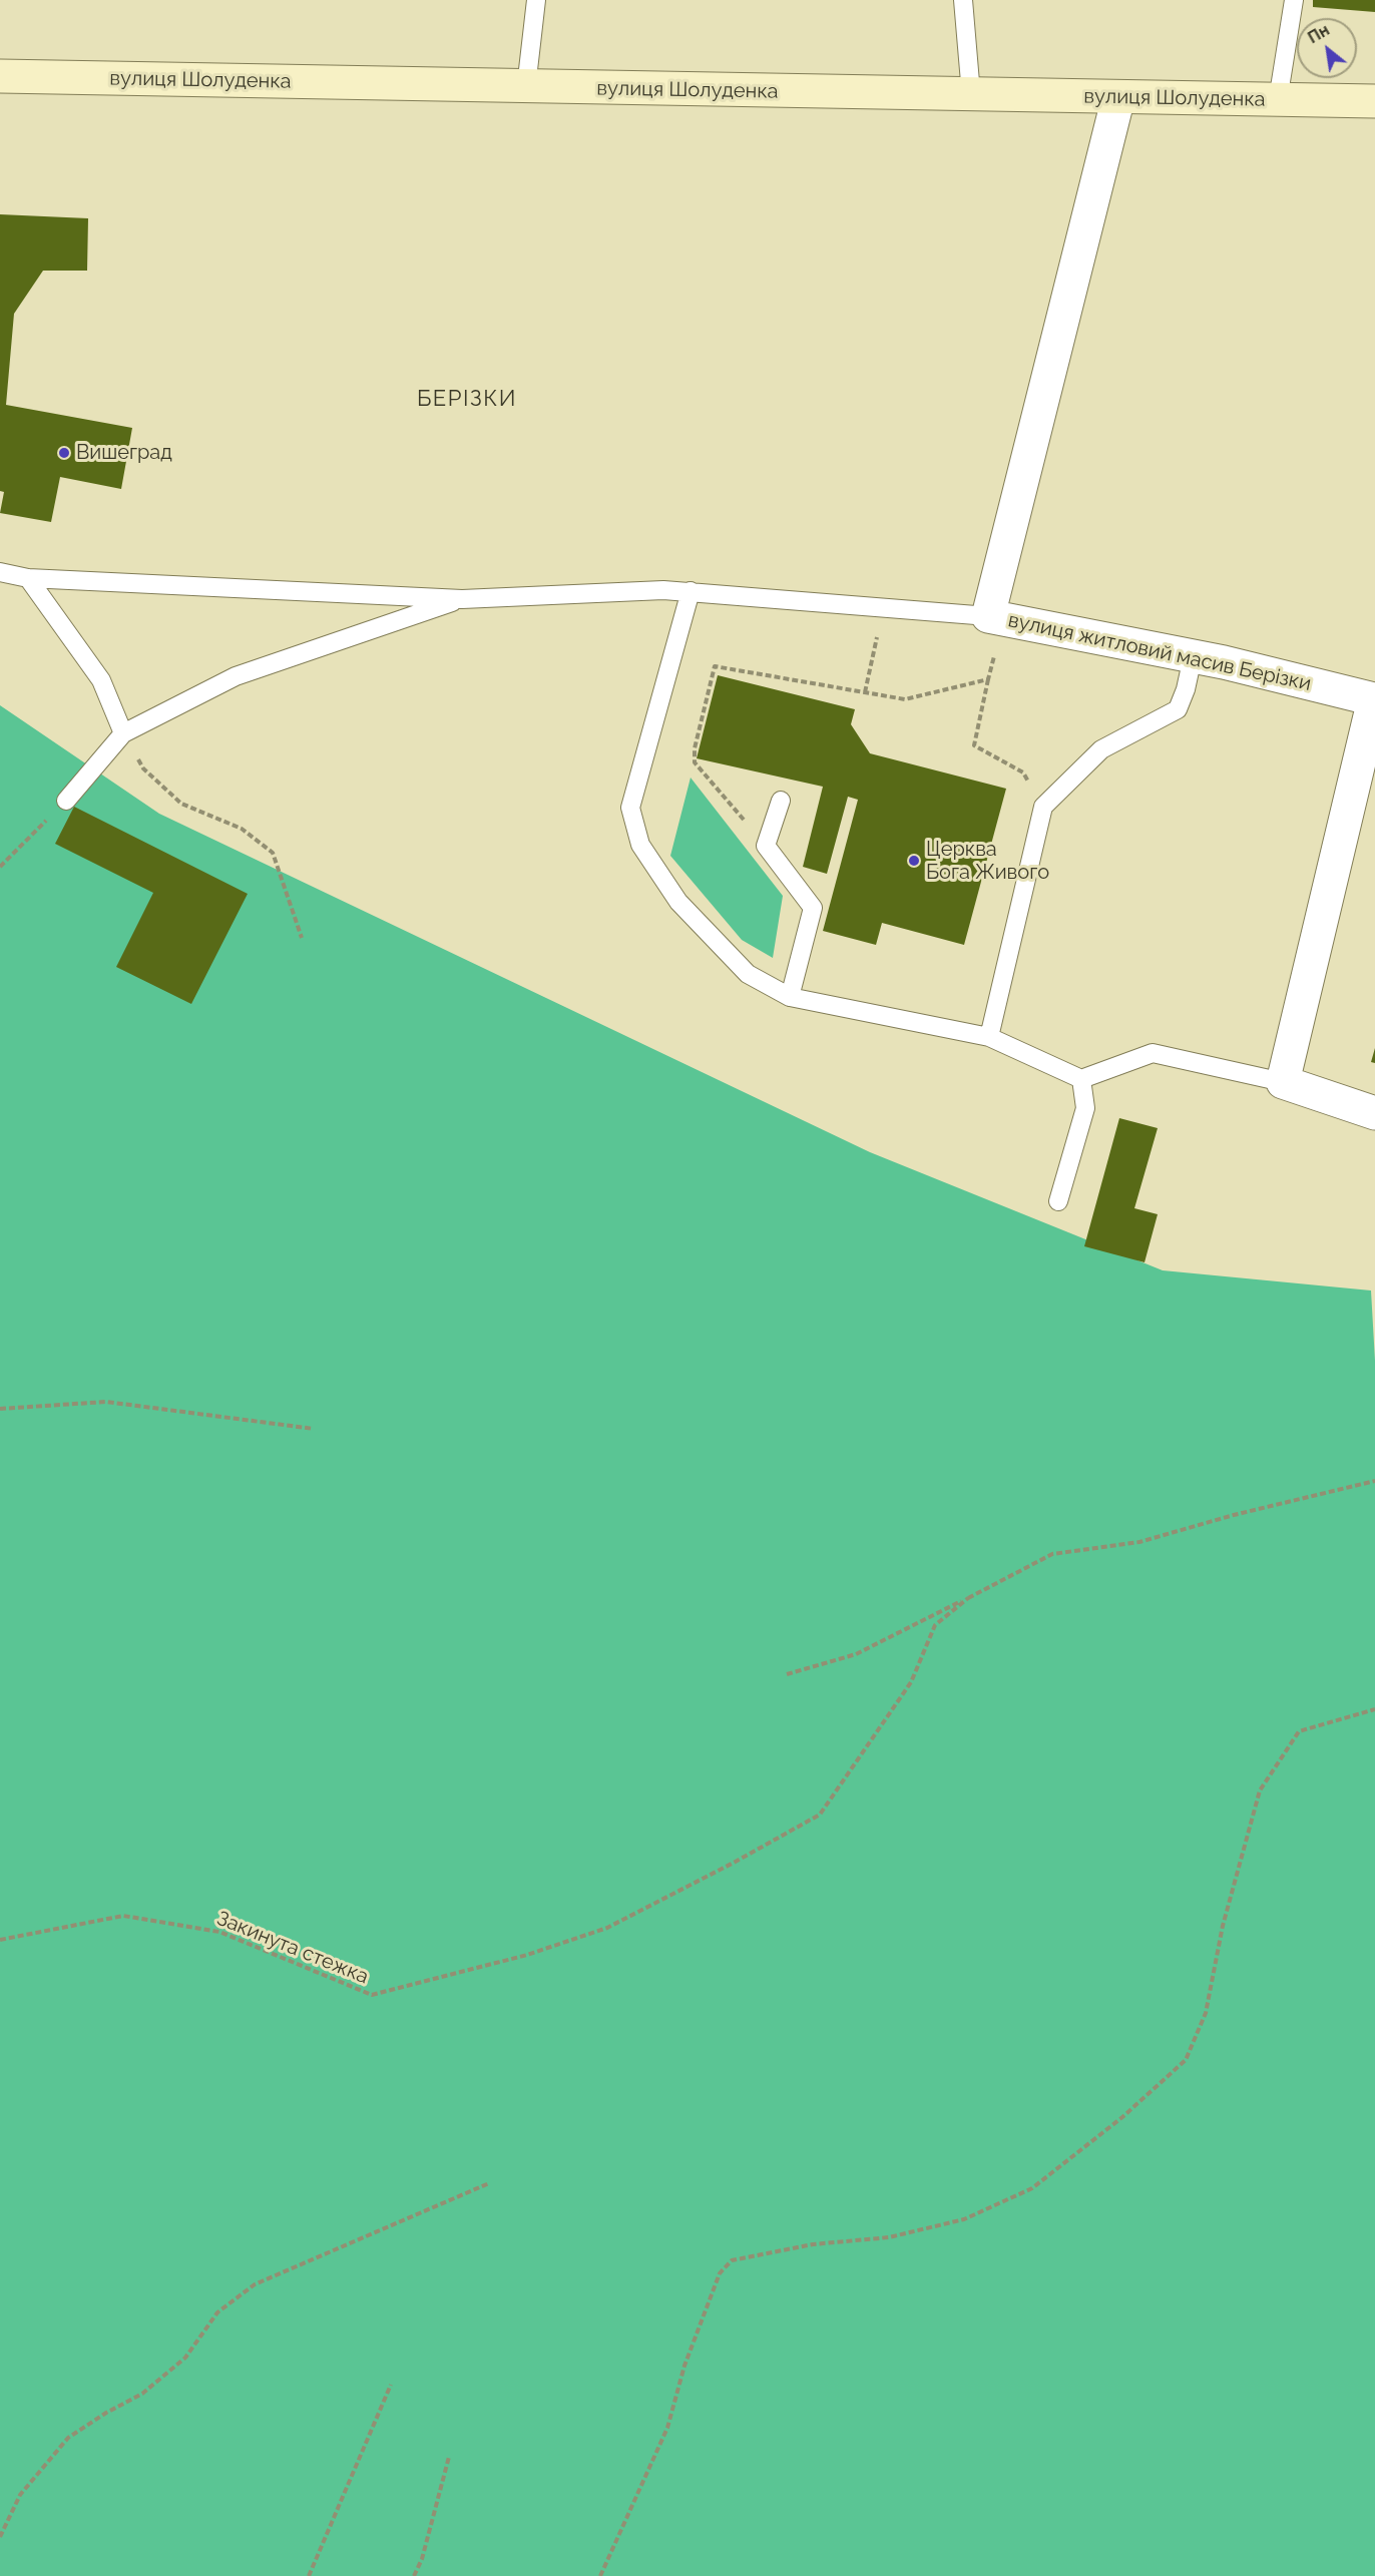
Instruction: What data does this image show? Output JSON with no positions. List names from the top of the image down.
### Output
{
  "streets": {
    "main road": ["вулиця Шолуденка"],
    "street": ["вулиця житловий масив Берізки"],
    "path": ["Закинута стежка"]
  },
  "crossings": [
    ["вулиця Шолуденка", "вулиця житловий масив Берізки"]
  ],
  "districts": ["БЕРІЗКИ"],
  "places": ["Вишеград", "Церква Бога Живого"],
  "north": "top left"
}
